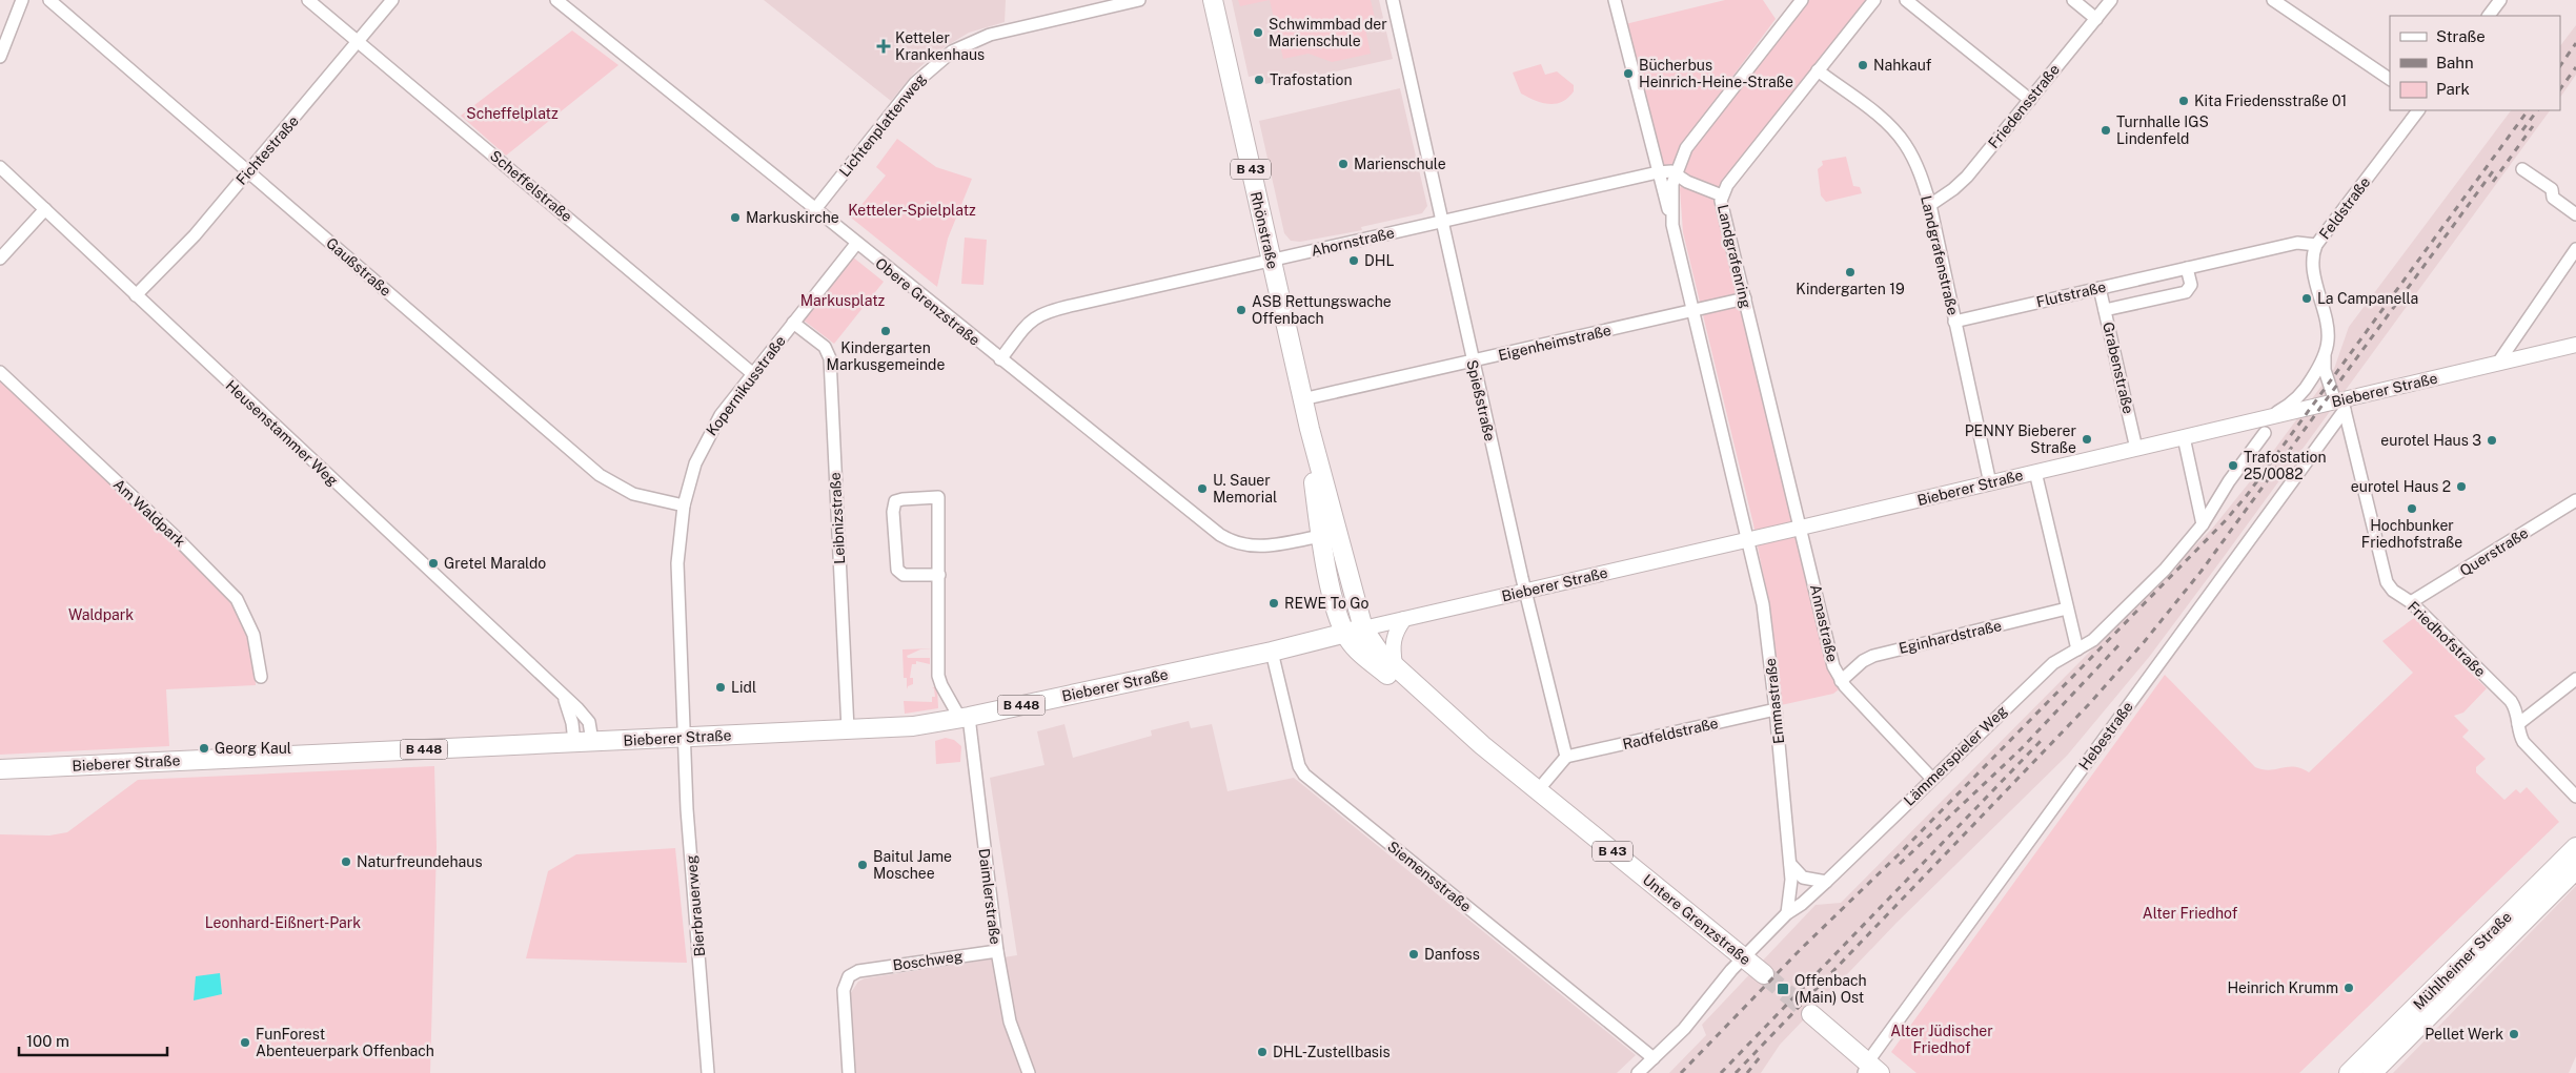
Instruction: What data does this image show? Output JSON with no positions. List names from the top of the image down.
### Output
{
  "streets": {
    "main road": [
      "B 43",
      "Rhönstraße",
      "Bieberer Straße",
      "B 448",
      "Untere Grenzstraße",
      "Mühlheimer Straße"
    ],
    "street": [
      "Friedensstraße",
      "Lichtenplattenweg",
      "Fichtestraße",
      "Scheffelstraße",
      "Feldstraße",
      "Ahornstraße",
      "Landgrafenstraße",
      "Landgrafenring",
      "Gaußstraße",
      "Flutstraße",
      "Obere Grenzstraße",
      "Eigenheimstraße",
      "Grabenstraße",
      "Kopernikusstraße",
      "Spießstraße",
      "Heusenstammer Weg",
      "Am Waldpark",
      "Leibnizstraße",
      "Querstraße",
      "Annastraße",
      "Eginhardstraße",
      "Friedhofstraße",
      "Emmastraße",
      "Radfeldstraße",
      "Hebestraße",
      "Lämmerspieler Weg",
      "Siemensstraße",
      "Daimlerstraße",
      "Bierbrauerweg",
      "Boschweg"
    ]
  },
  "crossings": [
    ["Friedensstraße", "Landgrafenstraße"],
    ["Lichtenplattenweg", "Obere Grenzstraße"],
    ["Fichtestraße", "Scheffelstraße"],
    ["Fichtestraße", "Gaußstraße"],
    ["Fichtestraße", "Heusenstammer Weg"],
    ["Scheffelstraße", "Kopernikusstraße"],
    ["Feldstraße", "Flutstraße"],
    ["Feldstraße", "Bieberer Straße"],
    ["Feldstraße", "Friedhofstraße"],
    ["Feldstraße", "Hebestraße"],
    ["Rhönstraße", "Ahornstraße"],
    ["Rhönstraße", "Obere Grenzstraße"],
    ["Rhönstraße", "Eigenheimstraße"],
    ["Rhönstraße", "Bieberer Straße"],
    ["Rhönstraße", "Untere Grenzstraße"],
    ["Ahornstraße", "Landgrafenring"],
    ["Ahornstraße", "Obere Grenzstraße"],
    ["Ahornstraße", "Spießstraße"],
    ["Landgrafenstraße", "Landgrafenring"],
    ["Landgrafenstraße", "Flutstraße"],
    ["Landgrafenstraße", "Bieberer Straße"],
    ["Landgrafenring", "Eigenheimstraße"],
    ["Landgrafenring", "Bieberer Straße"],
    ["Landgrafenring", "Annastraße"],
    ["Gaußstraße", "Kopernikusstraße"],
    ["Flutstraße", "Grabenstraße"],
    ["Obere Grenzstraße", "Kopernikusstraße"],
    ["Eigenheimstraße", "Spießstraße"],
    ["Grabenstraße", "Bieberer Straße"],
    ["Kopernikusstraße", "Bieberer Straße"],
    ["Kopernikusstraße", "Leibnizstraße"],
    ["Kopernikusstraße", "Bierbrauerweg"],
    ["Bieberer Straße", "Spießstraße"],
    ["Bieberer Straße", "Heusenstammer Weg"],
    ["Bieberer Straße", "Leibnizstraße"],
    ["Bieberer Straße", "Annastraße"],
    ["Bieberer Straße", "Friedhofstraße"],
    ["Bieberer Straße", "Emmastraße"],
    ["Bieberer Straße", "Hebestraße"],
    ["Bieberer Straße", "Siemensstraße"],
    ["Bieberer Straße", "Daimlerstraße"],
    ["Bieberer Straße", "Bierbrauerweg"],
    ["Bieberer Straße", "Untere Grenzstraße"],
    ["Spießstraße", "Radfeldstraße"],
    ["Querstraße", "Friedhofstraße"],
    ["Annastraße", "Eginhardstraße"],
    ["Annastraße", "Lämmerspieler Weg"],
    ["Friedhofstraße", "Hebestraße"],
    ["Emmastraße", "Radfeldstraße"],
    ["Emmastraße", "Lämmerspieler Weg"],
    ["Lämmerspieler Weg", "Siemensstraße"],
    ["Lämmerspieler Weg", "Untere Grenzstraße"],
    ["Daimlerstraße", "Boschweg"]
  ],
  "parks": [
    "Scheffelplatz",
    "Ketteler-Spielplatz",
    "Markusplatz",
    "Waldpark",
    "Alter Friedhof",
    "Leonhard-Eißnert-Park",
    "Alter Jüdischer Friedhof"
  ],
  "places": {
    "other": [
      "Schwimmbad der Marienschule",
      "Nahkauf",
      "Bücherbus Heinrich-Heine-Straße",
      "Trafostation",
      "Kita Friedensstraße 01",
      "Turnhalle IGS Lindenfeld",
      "Marienschule",
      "Markuskirche",
      "DHL",
      "Kindergarten 19",
      "La Campanella",
      "ASB Rettungswache Offenbach",
      "Kindergarten Markusgemeinde",
      "PENNY Bieberer Straße",
      "eurotel Haus 3",
      "Trafostation 25/0082",
      "eurotel Haus 2",
      "U. Sauer Memorial",
      "Hochbunker Friedhofstraße",
      "Gretel Maraldo",
      "REWE To Go",
      "Lidl",
      "Georg Kaul",
      "Naturfreundehaus",
      "Baitul Jame Moschee",
      "Danfoss",
      "Heinrich Krumm",
      "Pellet Werk",
      "FunForest Abenteuerpark Offenbach",
      "DHL-Zustellbasis"
    ],
    "health": ["Ketteler Krankenhaus"],
    "transit": ["Offenbach (Main) Ost"]
  },
  "legend": ["Straße", "Bahn", "Park"],
  "scale_bar": "100 m"
}
